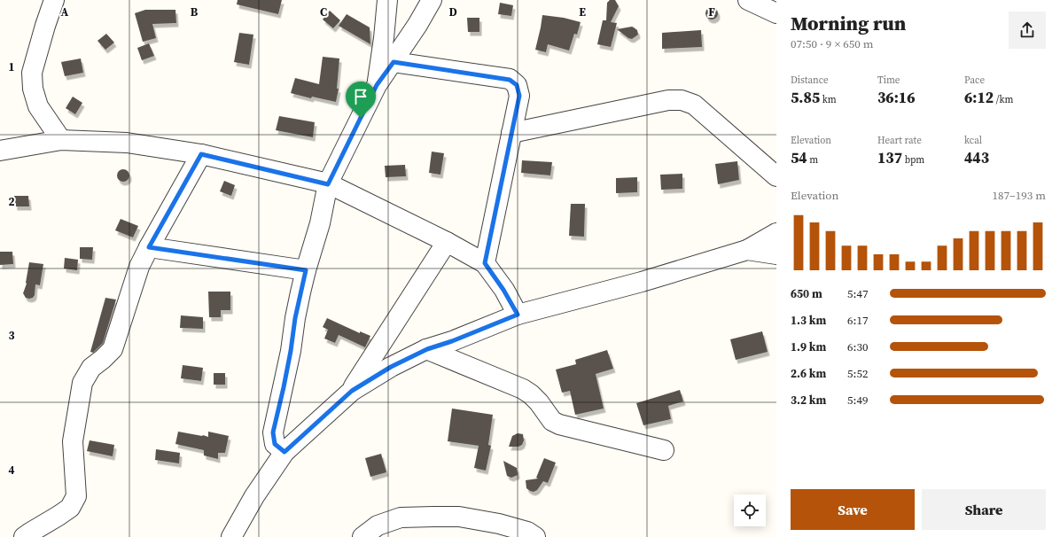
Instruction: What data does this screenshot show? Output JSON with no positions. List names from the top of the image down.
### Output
{
  "page": {
    "heading": ["Morning run", "07:50 · 9 × 650 m"],
    "stats": [
      ["Distance", "5.85 km"],
      ["Time", "36:16"],
      ["Pace", "6:12 /km"],
      ["Elevation", "54 m"],
      ["Heart rate", "137 bpm"],
      ["kcal", "443"]
    ],
    "chart": ["Elevation", "187–193 m"],
    "list": [
      {
        "name": "650 m",
        "note": "5:47"
      },
      {
        "name": "1.3 km",
        "note": "6:17"
      },
      {
        "name": "1.9 km",
        "note": "6:30"
      },
      {
        "name": "2.6 km",
        "note": "5:52"
      },
      {
        "name": "3.2 km",
        "note": "5:49"
      }
    ],
    "buttons": ["Save", "Share"]
  },
  "grid": {
    "columns": [
      "A",
      "B",
      "C",
      "D",
      "E",
      "F"
    ],
    "rows": [
      "1",
      "2",
      "3",
      "4"
    ]
  }
}
